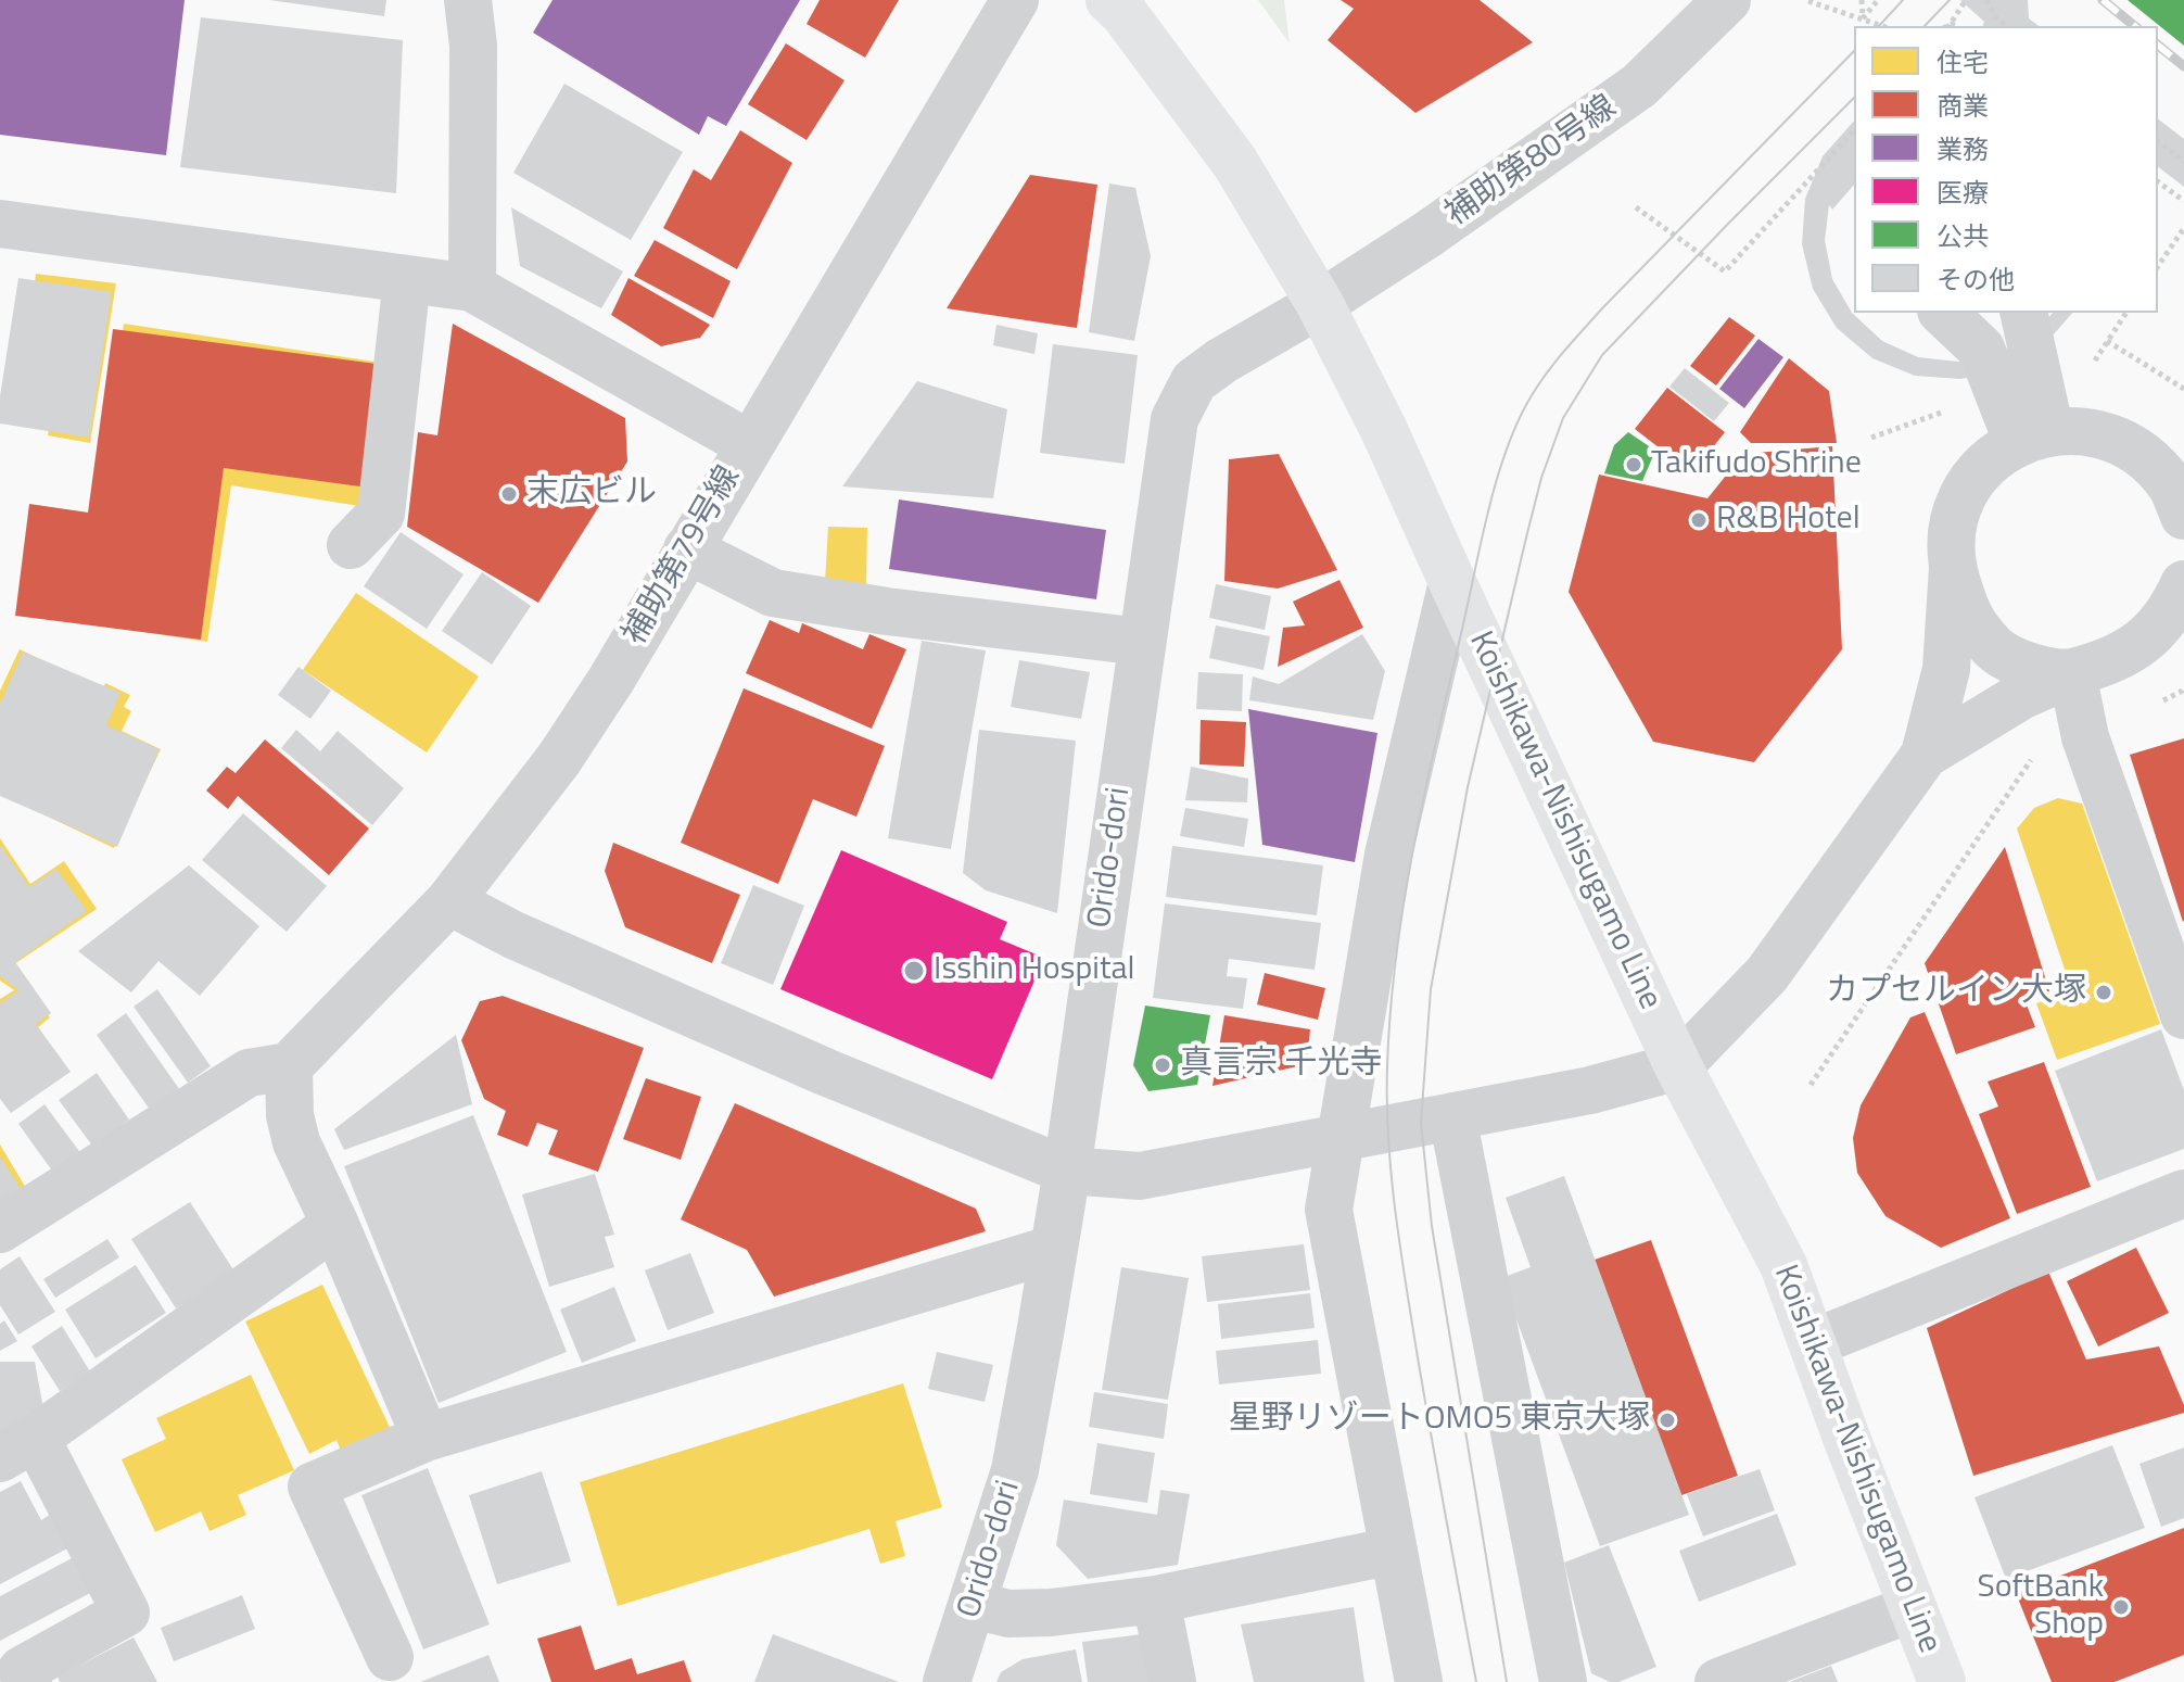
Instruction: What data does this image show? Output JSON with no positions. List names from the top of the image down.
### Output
{
  "streets": {
    "main road": ["Koishikawa-Nishisugamo Line"],
    "street": ["補助第80号線", "補助第79号線", "Orido-dori"]
  },
  "crossings": [
    ["補助第80号線", "Koishikawa-Nishisugamo Line"],
    ["補助第80号線", "Orido-dori"],
    ["Koishikawa-Nishisugamo Line", "Orido-dori"]
  ],
  "places": [
    "Takifudo Shrine",
    "末広ビル",
    "R&B Hotel",
    "Isshin Hospital",
    "カプセルイン大塚",
    "真言宗 千光寺",
    "星野リゾートOMO5 東京大塚",
    "SoftBank Shop"
  ],
  "legend": [
    "住宅",
    "商業",
    "業務",
    "医療",
    "公共",
    "その他"
  ]
}
